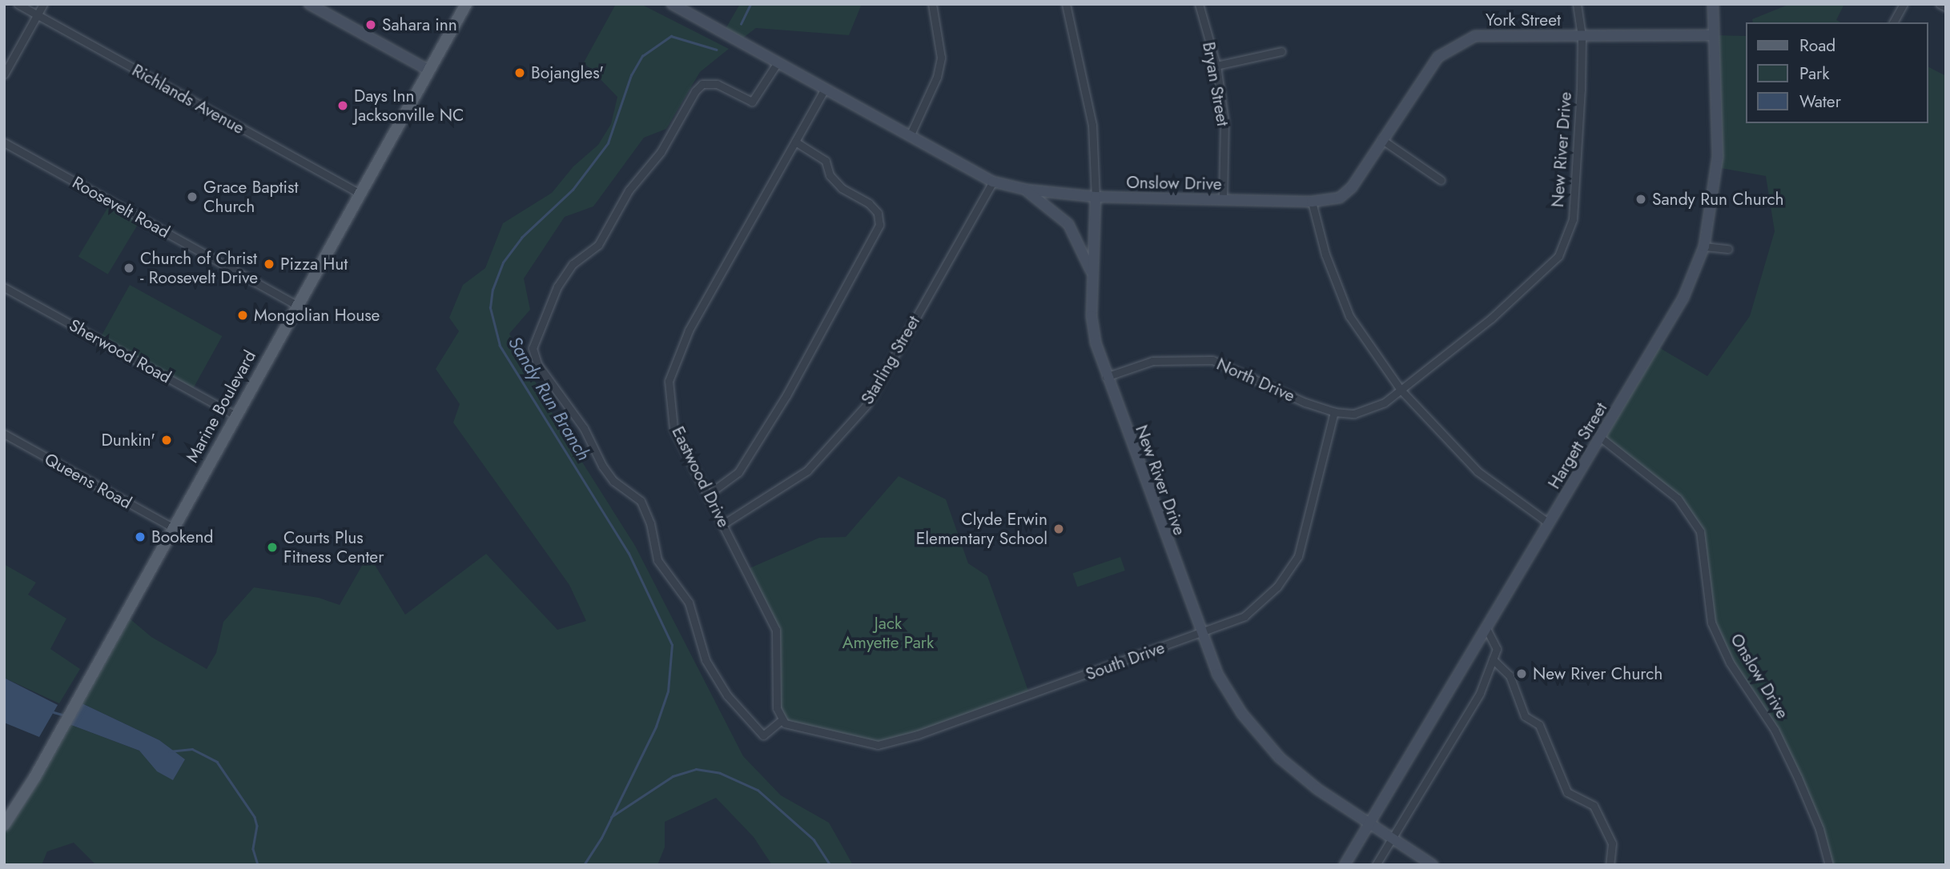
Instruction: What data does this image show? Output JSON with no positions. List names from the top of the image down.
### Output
{
  "streets": {
    "main road": ["Marine Boulevard"],
    "street": [
      "York Street",
      "Bryan Street",
      "Richlands Avenue",
      "New River Drive",
      "Onslow Drive",
      "Roosevelt Road",
      "Sherwood Road",
      "Starling Street",
      "North Drive",
      "Hargett Street",
      "Eastwood Drive",
      "Queens Road",
      "South Drive"
    ]
  },
  "crossings": [
    ["York Street", "New River Drive"],
    ["York Street", "Onslow Drive"],
    ["York Street", "Hargett Street"],
    ["Bryan Street", "Onslow Drive"],
    ["Richlands Avenue", "Marine Boulevard"],
    ["New River Drive", "Onslow Drive"],
    ["New River Drive", "North Drive"],
    ["New River Drive", "Hargett Street"],
    ["New River Drive", "South Drive"],
    ["Onslow Drive", "Starling Street"],
    ["Onslow Drive", "Hargett Street"],
    ["Onslow Drive", "Eastwood Drive"],
    ["Roosevelt Road", "Marine Boulevard"],
    ["Sherwood Road", "Marine Boulevard"],
    ["Starling Street", "Eastwood Drive"],
    ["North Drive", "South Drive"],
    ["Marine Boulevard", "Queens Road"],
    ["Eastwood Drive", "South Drive"]
  ],
  "water": ["Sandy Run Branch"],
  "parks": ["Jack Amyette Park"],
  "places": [
    "Sahara inn",
    "Bojangles'",
    "Days Inn Jacksonville NC",
    "Grace Baptist Church",
    "Sandy Run Church",
    "Pizza Hut",
    "Church of Christ - Roosevelt Drive",
    "Mongolian House",
    "Dunkin'",
    "Clyde Erwin Elementary School",
    "Bookend",
    "Courts Plus Fitness Center",
    "New River Church"
  ],
  "legend": ["Road", "Park", "Water"]
}
